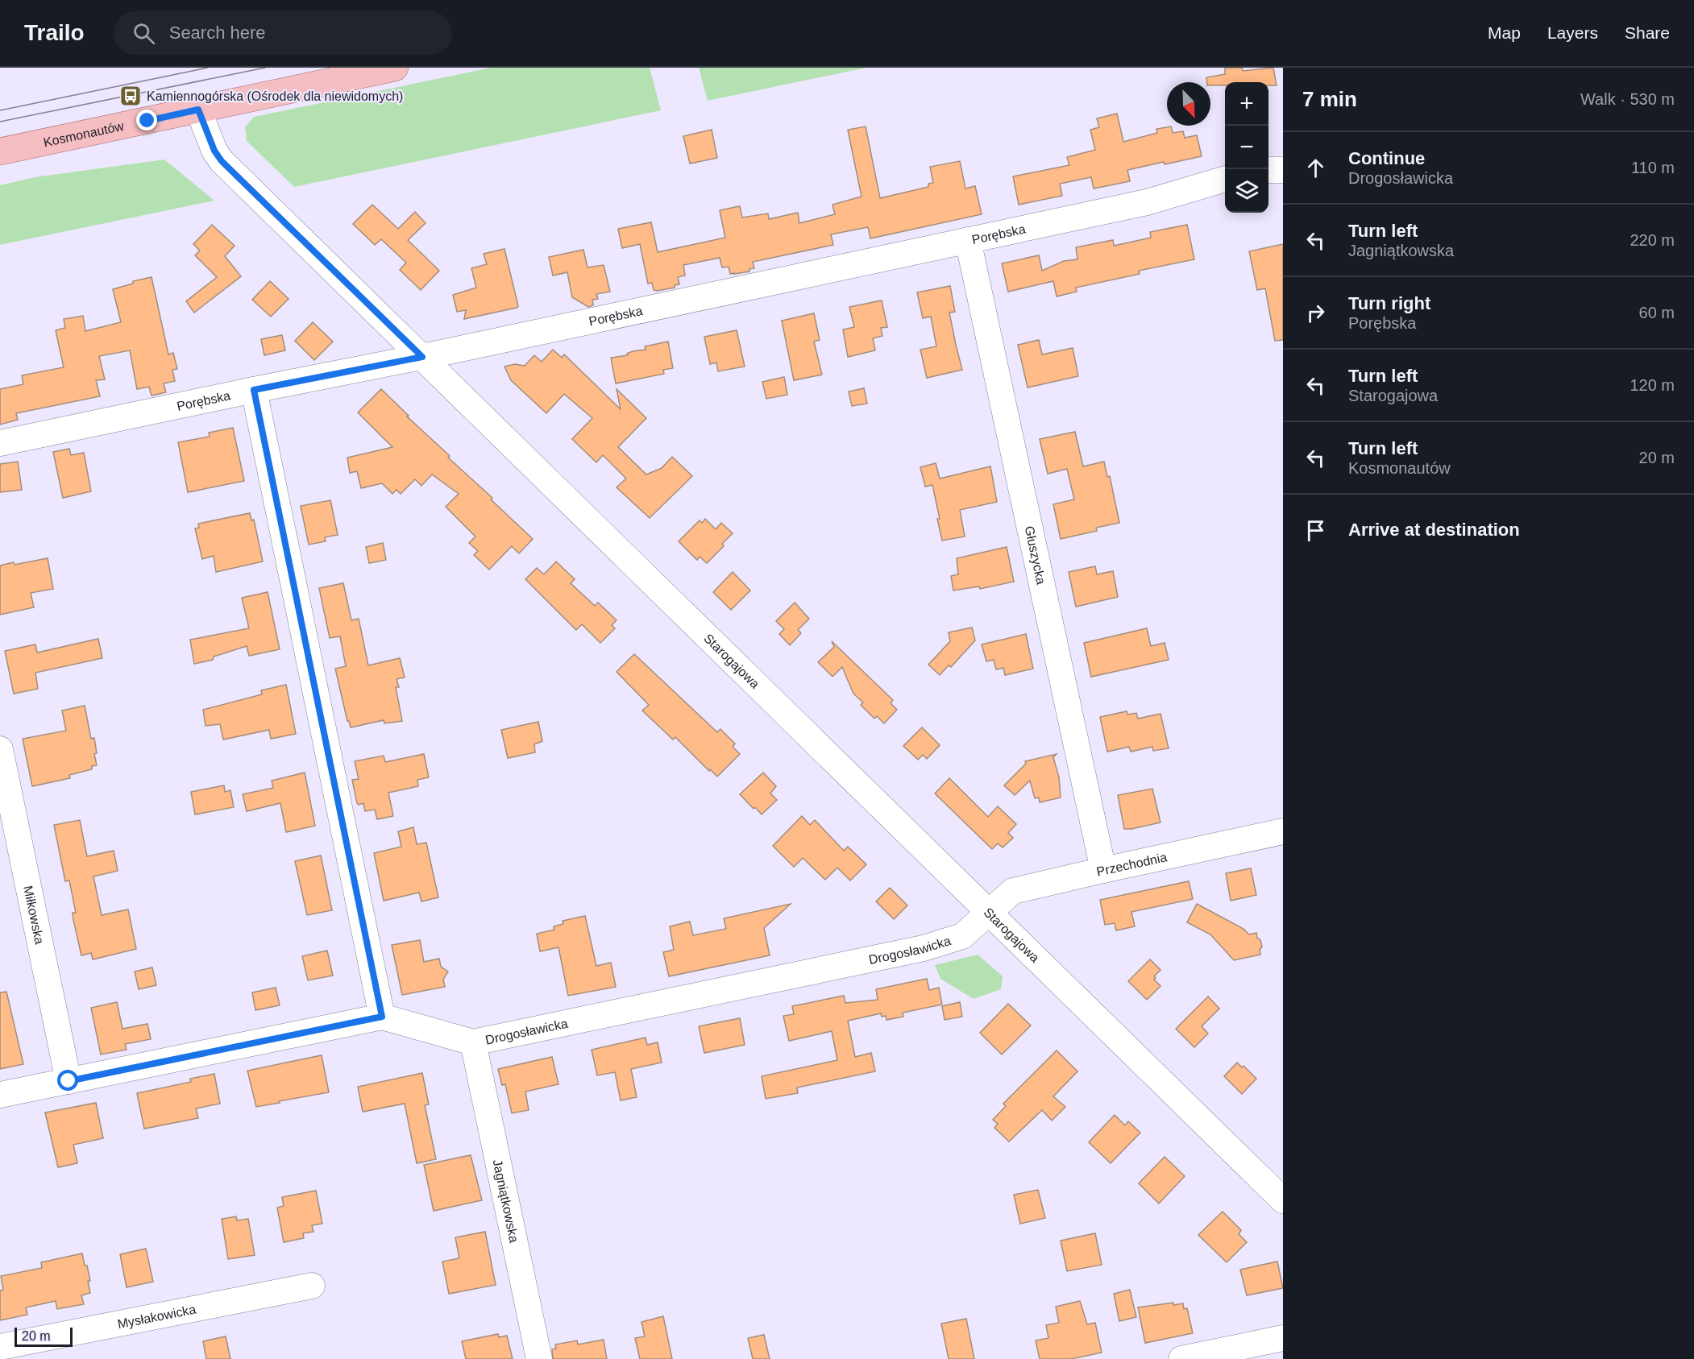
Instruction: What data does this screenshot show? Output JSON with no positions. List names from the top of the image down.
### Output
{
  "streets": {
    "main road": ["Kosmonautów"],
    "street": [
      "Porębska",
      "Głuszycka",
      "Starogajowa",
      "Przechodnia",
      "Miłkowska",
      "Drogosławicka",
      "Jagniątkowska",
      "Mysłakowicka"
    ]
  },
  "crossings": [
    ["Kosmonautów", "Starogajowa"],
    ["Porębska", "Głuszycka"],
    ["Porębska", "Starogajowa"],
    ["Głuszycka", "Przechodnia"],
    ["Starogajowa", "Przechodnia"],
    ["Starogajowa", "Drogosławicka"],
    ["Przechodnia", "Drogosławicka"],
    ["Miłkowska", "Drogosławicka"],
    ["Drogosławicka", "Jagniątkowska"]
  ],
  "places": {
    "bus stop": ["Kamiennogórska (Ośrodek dla niewidomych)"]
  },
  "scale_bar": "20 m",
  "north": "bottom right",
  "page": {
    "header": "Trailo",
    "search": "Search here",
    "nav": ["Map", "Layers", "Share"],
    "heading": ["7 min", "Walk · 530 m"],
    "map_buttons": ["+", "−"],
    "list": [
      ["Continue", "Drogosławicka", "110 m"],
      ["Turn left", "Jagniątkowska", "220 m"],
      ["Turn right", "Porębska", "60 m"],
      ["Turn left", "Starogajowa", "120 m"],
      ["Turn left", "Kosmonautów", "20 m"],
      "Arrive at destination"
    ],
    "scale": "20 m"
  }
}
